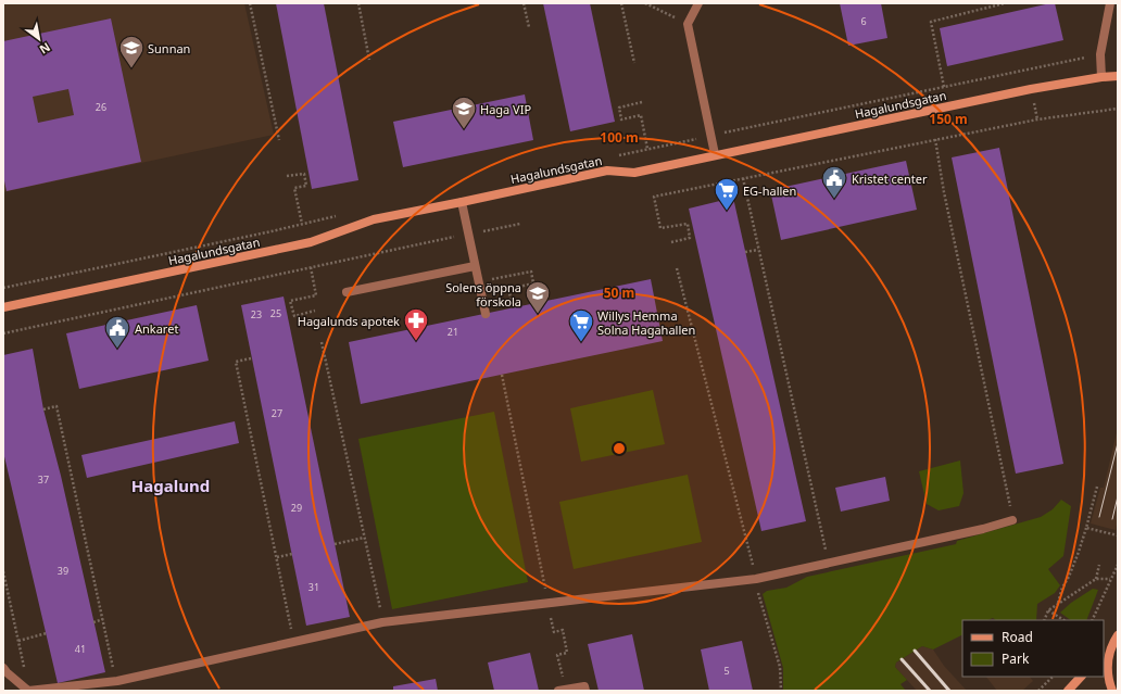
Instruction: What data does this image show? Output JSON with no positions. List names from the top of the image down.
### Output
{
  "streets": {
    "street": ["Hagalundsgatan"]
  },
  "districts": ["Hagalund"],
  "places": {
    "school or university": ["Sunnan", "Haga VIP", "Solens öppna förskola"],
    "public building": ["Kristet center", "Ankaret"],
    "supermarket": ["EG-hallen", "Willys Hemma Solna Hagahallen"],
    "pharmacy": ["Hagalunds apotek"]
  },
  "house_numbers": [
    "6",
    "26",
    "25",
    "23",
    "21",
    "27",
    "37",
    "29",
    "39",
    "31",
    "41",
    "5"
  ],
  "legend": ["Road", "Park"],
  "north": "bottom right",
  "rings": ["150 m", "100 m", "50 m"]
}
